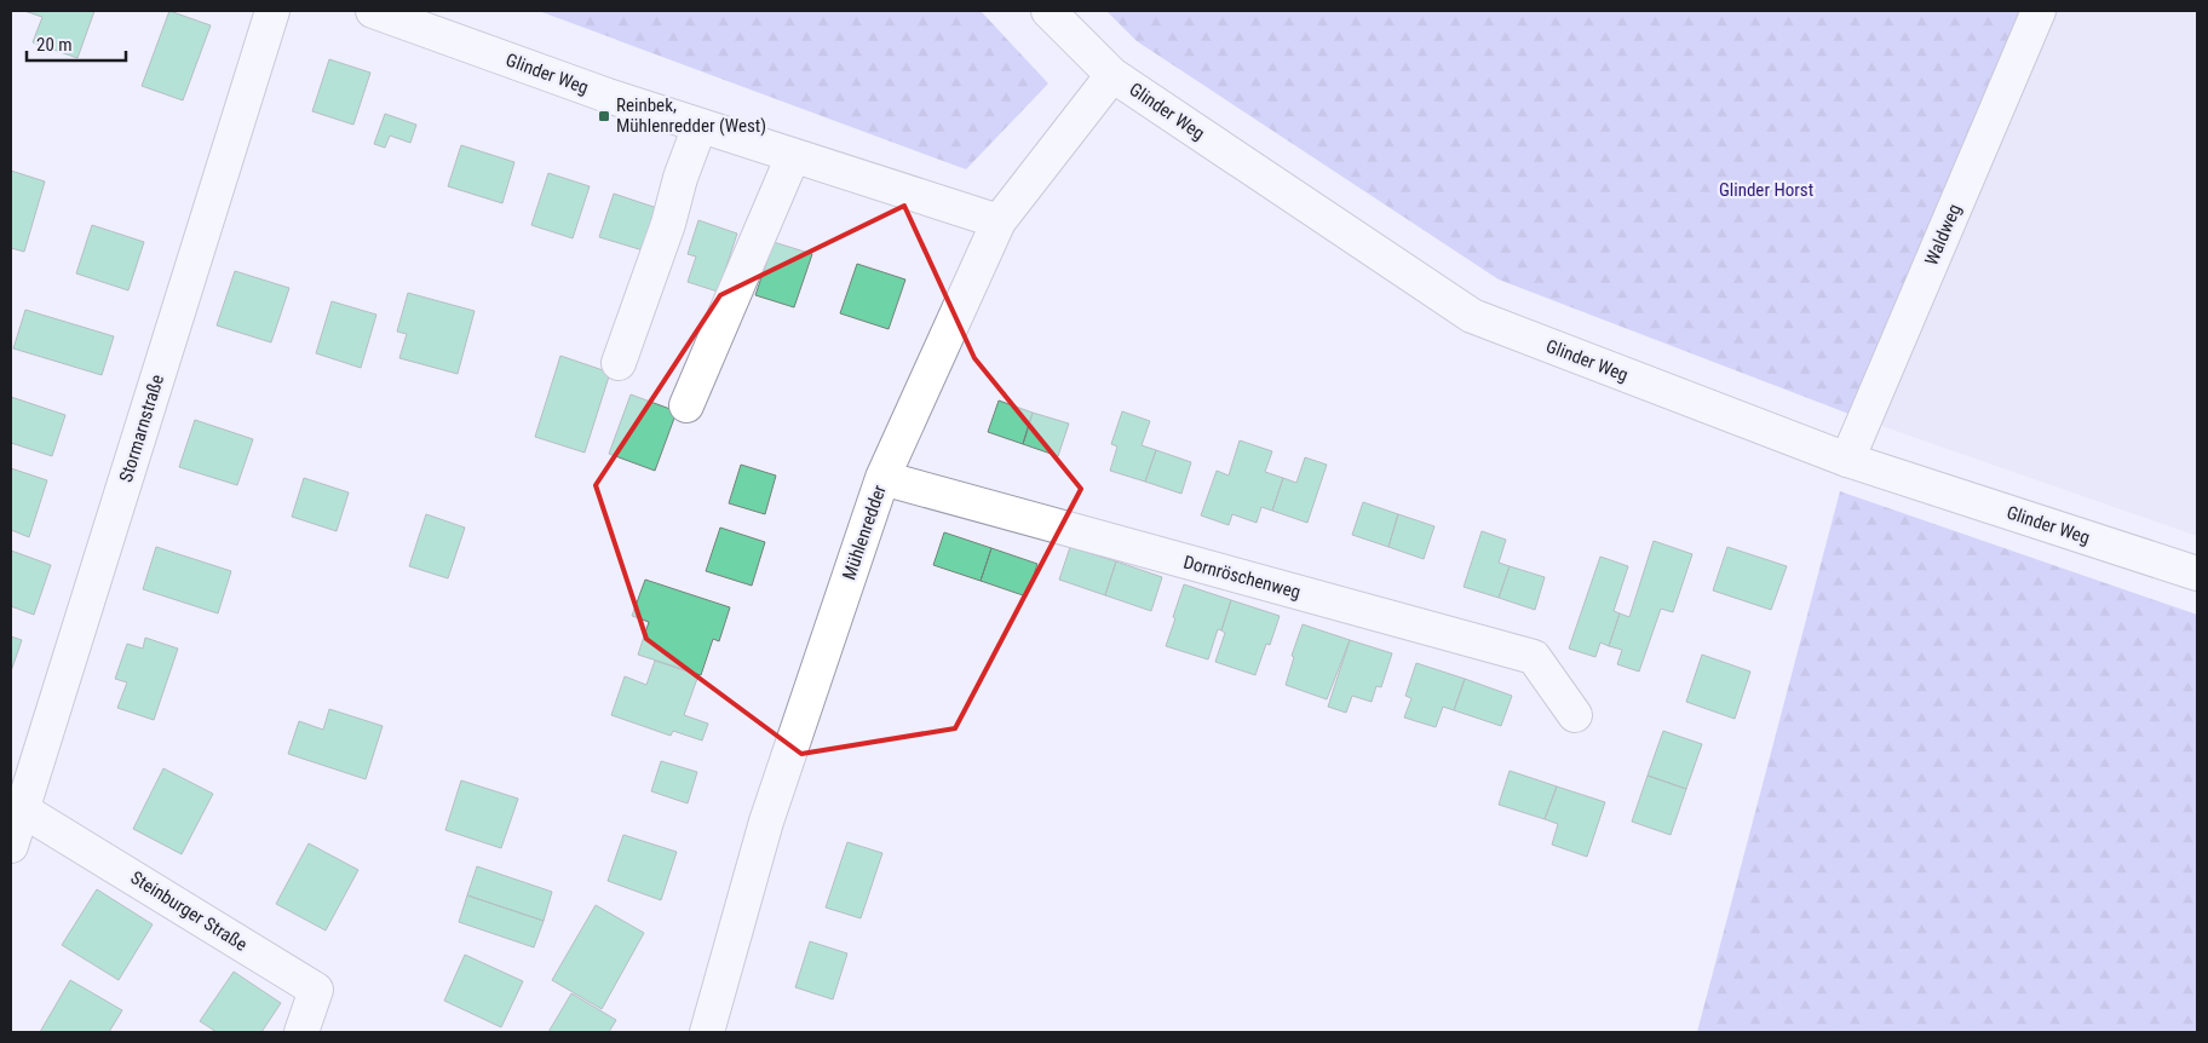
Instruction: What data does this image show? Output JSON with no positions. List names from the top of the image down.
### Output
{
  "streets": {
    "street": [
      "Glinder Weg",
      "Waldweg",
      "Stormarnstraße",
      "Mühlenredder",
      "Dornröschenweg",
      "Steinburger Straße"
    ]
  },
  "crossings": [
    ["Glinder Weg", "Waldweg"],
    ["Glinder Weg", "Mühlenredder"],
    ["Stormarnstraße", "Steinburger Straße"],
    ["Mühlenredder", "Dornröschenweg"]
  ],
  "parks": ["Glinder Horst"],
  "places": {
    "transit": ["Reinbek, Mühlenredder (West)"]
  },
  "scale_bar": "20 m"
}
